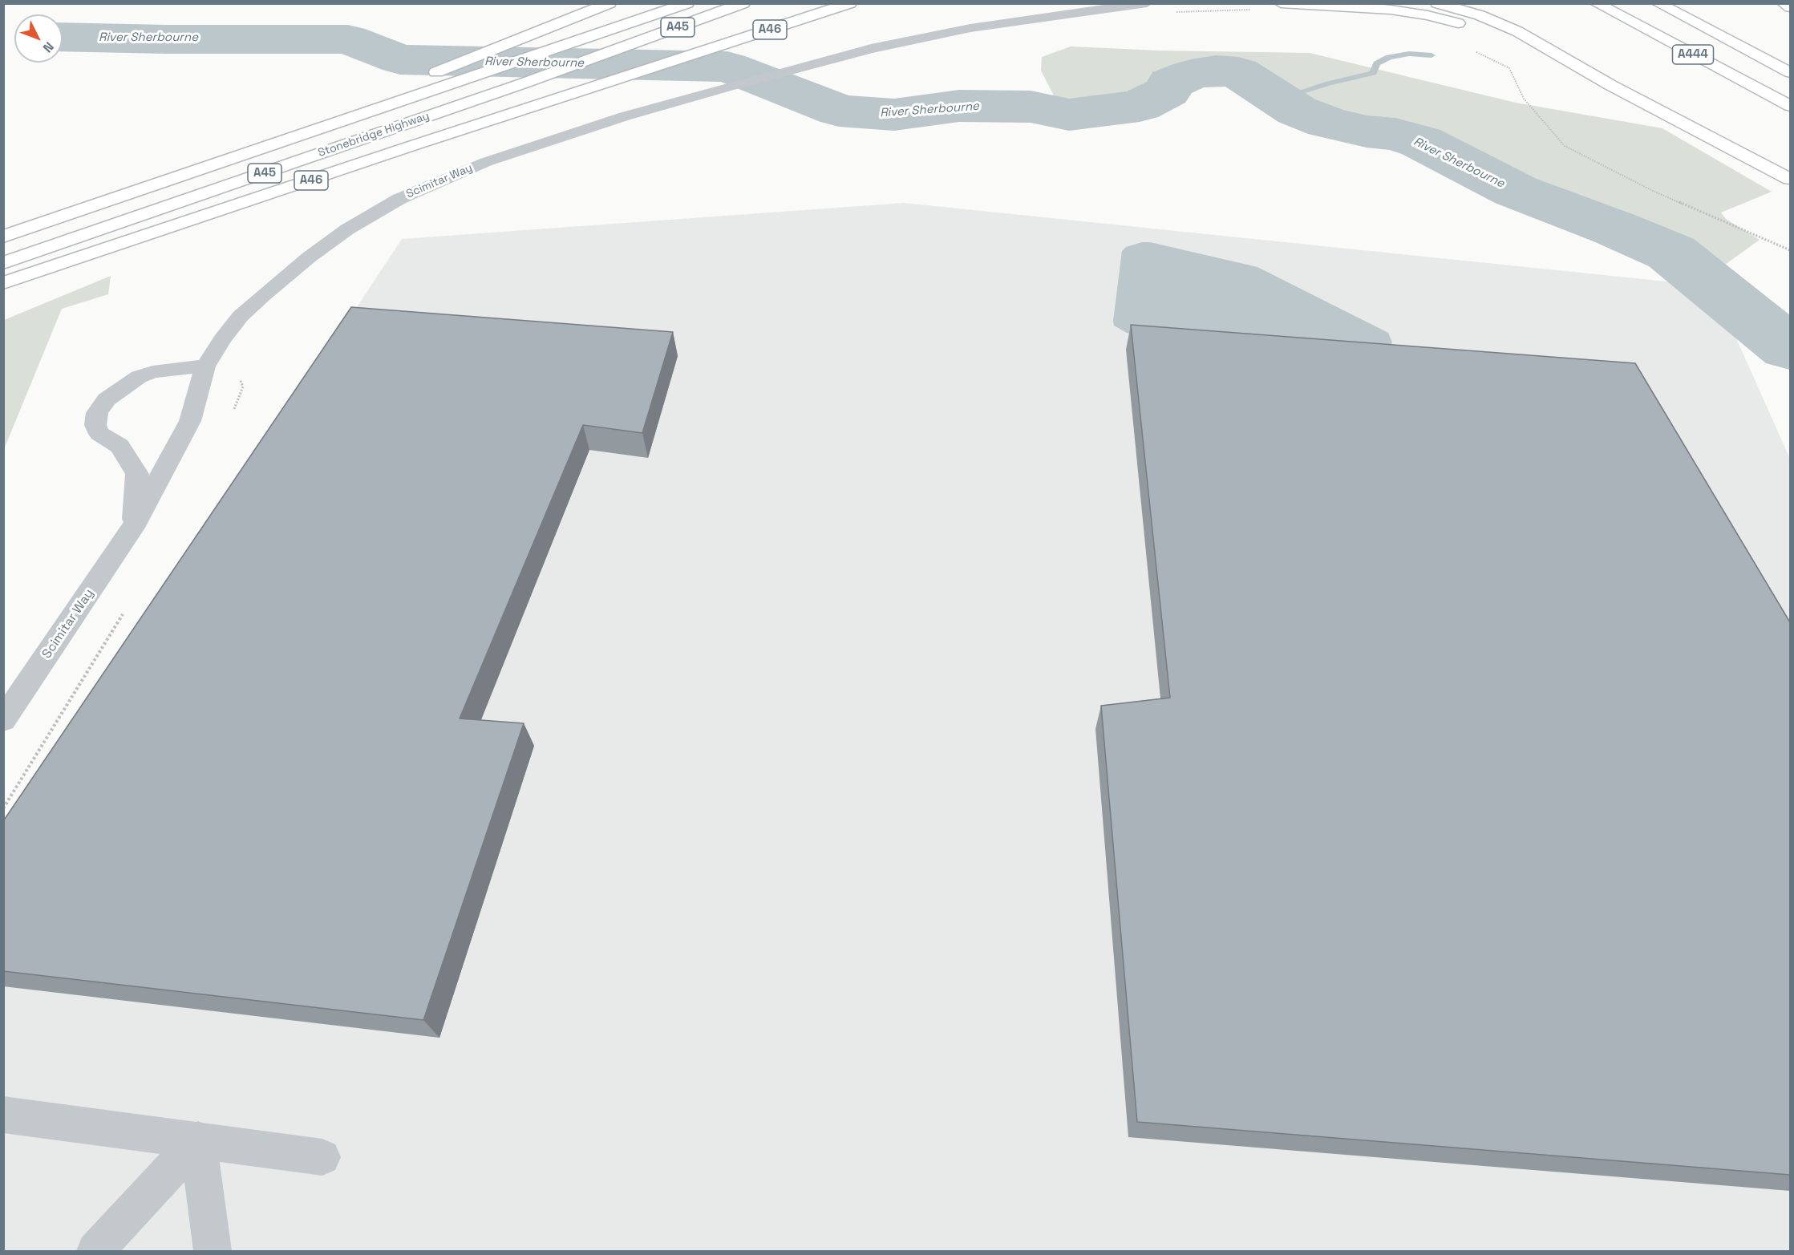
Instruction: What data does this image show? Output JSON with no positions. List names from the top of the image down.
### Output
{
  "streets": {
    "highway": [
      "A45",
      "A46",
      "A444",
      "Stonebridge Highway"
    ],
    "street": ["Scimitar Way"]
  },
  "water": ["River Sherbourne"],
  "north": "bottom right"
}
